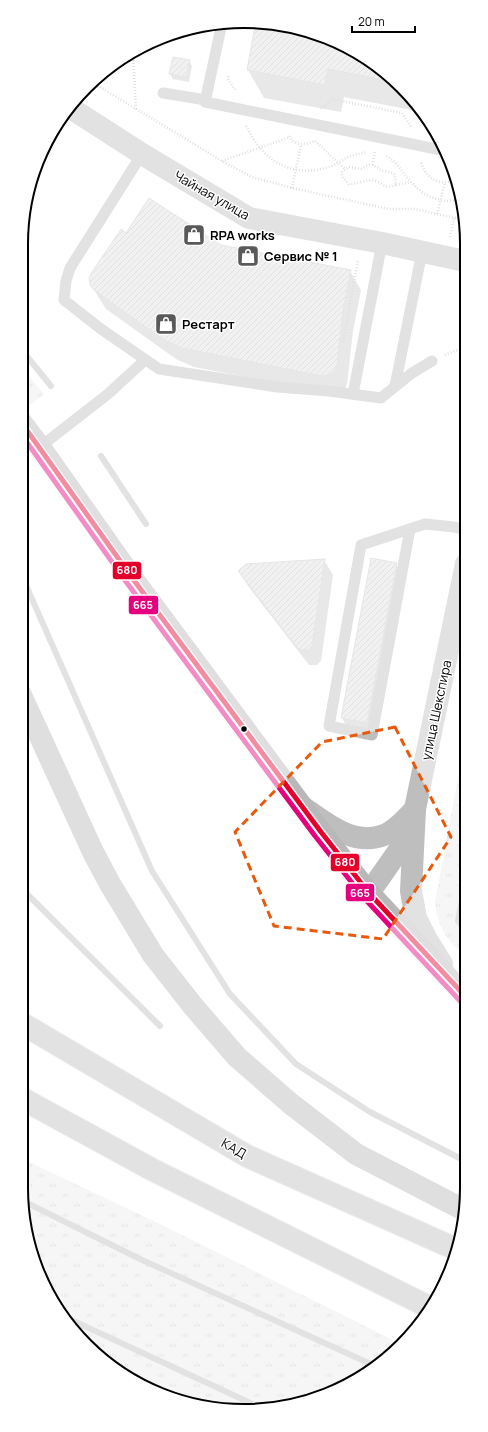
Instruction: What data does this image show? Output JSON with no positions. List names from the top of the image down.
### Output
{
  "streets": {
    "main road": ["Чайная улица", "улица Шекспира", "КАД"]
  },
  "places": {
    "shop": ["RPA works", "Сервис № 1", "Рестарт"]
  },
  "lines": ["transit line 680", "transit line 665"],
  "scale_bar": "20 m"
}
